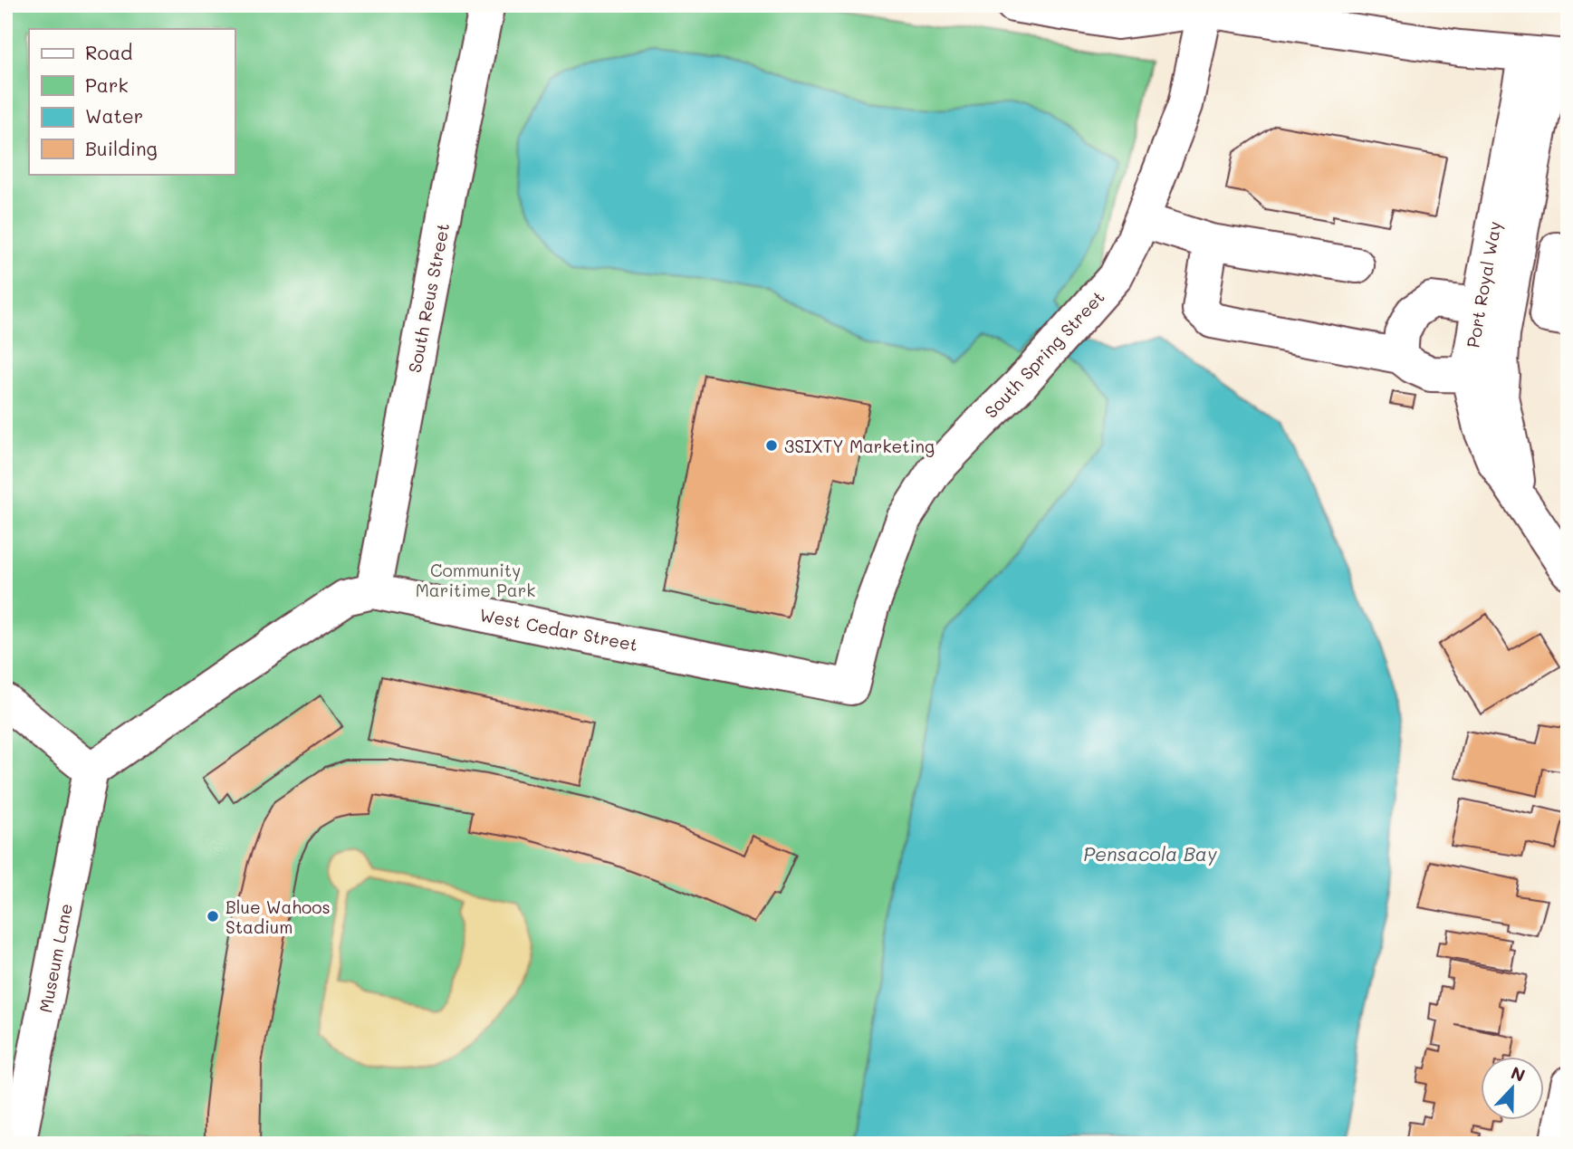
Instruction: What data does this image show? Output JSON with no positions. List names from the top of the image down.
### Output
{
  "streets": {
    "street": [
      "Port Royal Way",
      "South Reus Street",
      "South Spring Street",
      "West Cedar Street",
      "Museum Lane"
    ]
  },
  "crossings": [
    ["South Reus Street", "West Cedar Street"],
    ["South Spring Street", "West Cedar Street"],
    ["West Cedar Street", "Museum Lane"]
  ],
  "water": ["Pensacola Bay"],
  "parks": ["Community Maritime Park"],
  "places": ["3SIXTY Marketing", "Blue Wahoos Stadium"],
  "legend": [
    "Road",
    "Park",
    "Water",
    "Building"
  ],
  "north": "top"
}
